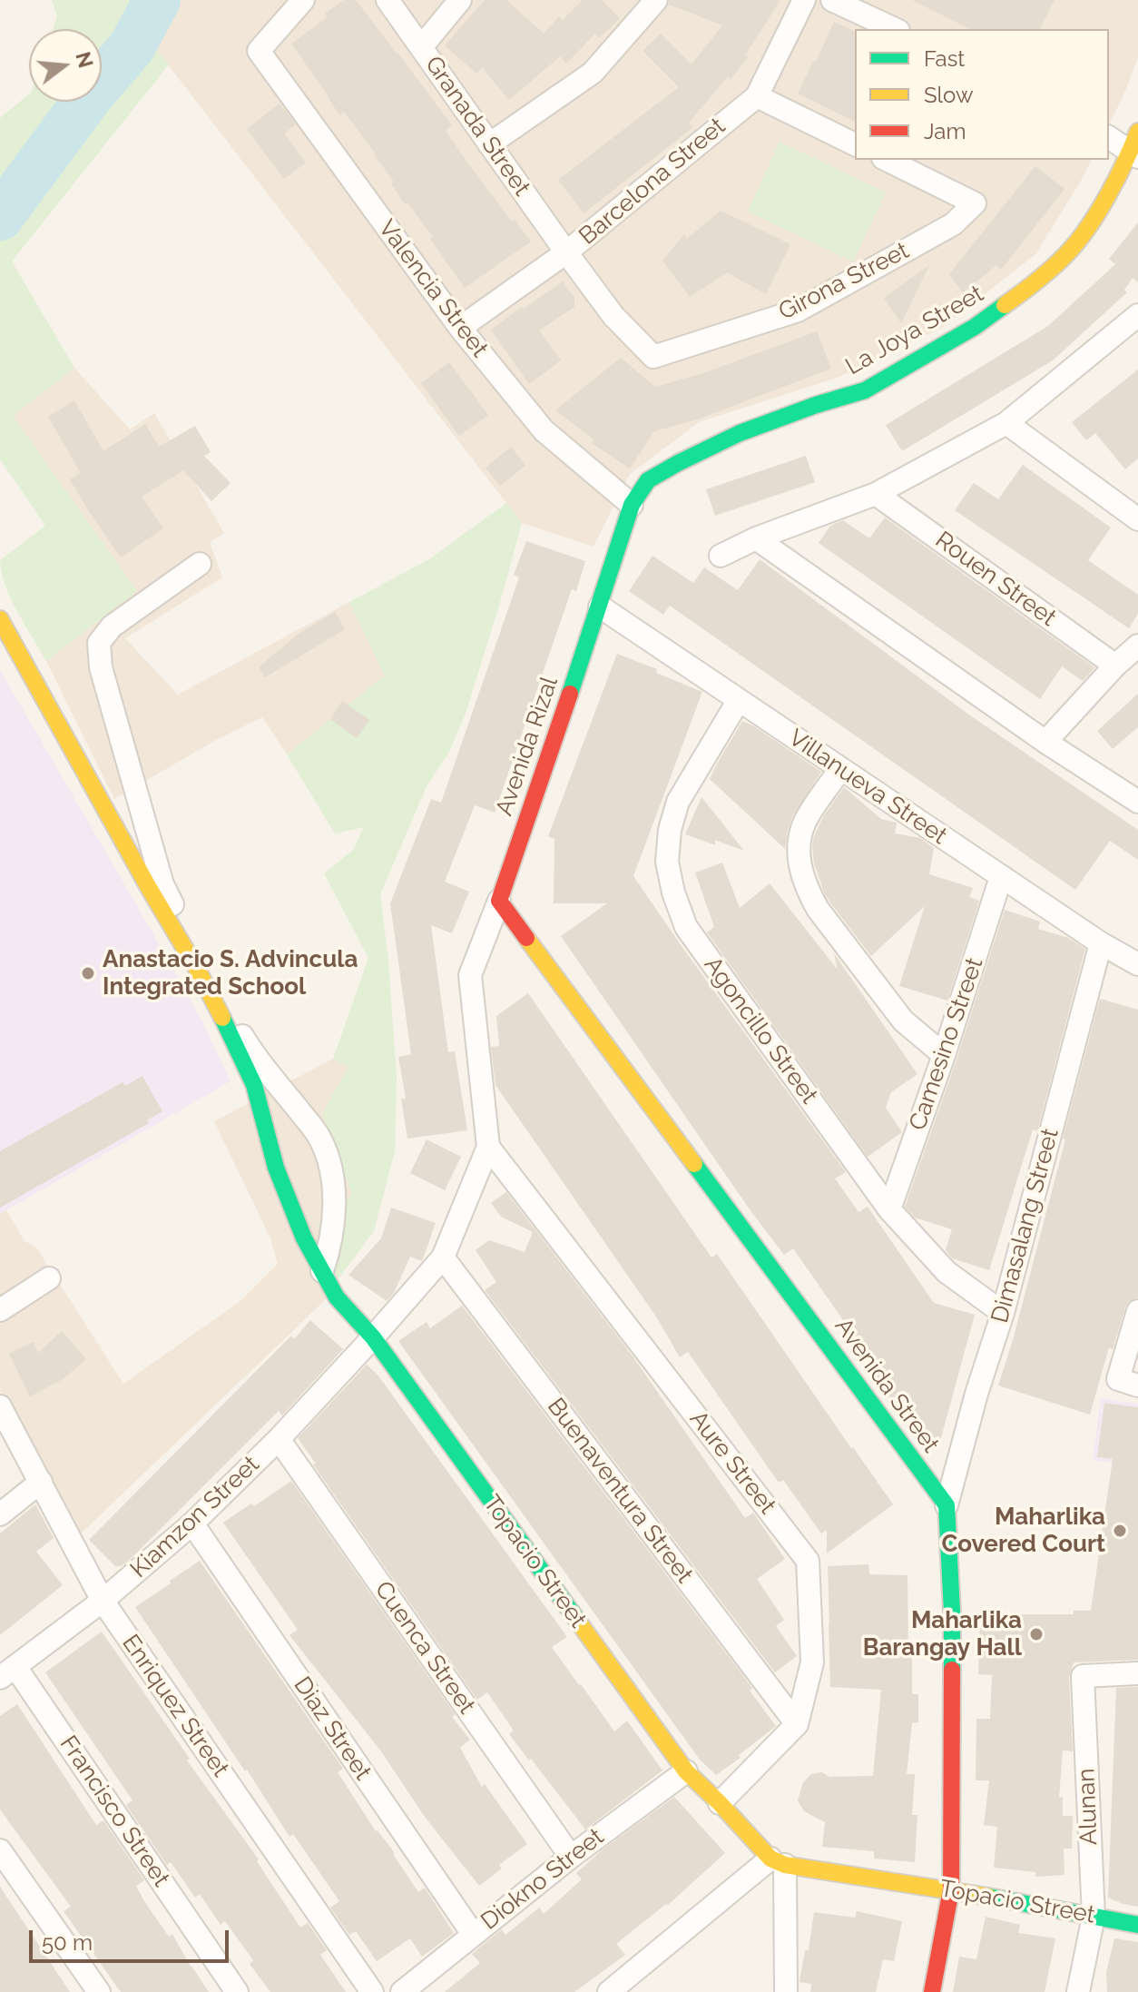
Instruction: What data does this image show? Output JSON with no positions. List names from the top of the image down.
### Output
{
  "streets": {
    "street": [
      "Granada Street",
      "Barcelona Street",
      "Girona Street",
      "Valencia Street",
      "La Joya Street",
      "Rouen Street",
      "Avenida Rizal",
      "Villanueva Street",
      "Agoncillo Street",
      "Camesino Street",
      "Dimasalang Street",
      "Avenida Street",
      "Aure Street",
      "Buenaventura Street",
      "Kiamzon Street",
      "Topacio Street",
      "Cuenca Street",
      "Enriquez Street",
      "Diaz Street",
      "Alunan",
      "Francisco Street",
      "Diokno Street"
    ]
  },
  "crossings": [
    ["Granada Street", "Barcelona Street"],
    ["Granada Street", "Girona Street"],
    ["Barcelona Street", "Girona Street"],
    ["Barcelona Street", "Valencia Street"],
    ["Valencia Street", "La Joya Street"],
    ["La Joya Street", "Avenida Rizal"],
    ["La Joya Street", "Villanueva Street"],
    ["Avenida Rizal", "Villanueva Street"],
    ["Avenida Rizal", "Avenida Street"],
    ["Villanueva Street", "Agoncillo Street"],
    ["Villanueva Street", "Camesino Street"],
    ["Villanueva Street", "Dimasalang Street"],
    ["Agoncillo Street", "Camesino Street"],
    ["Agoncillo Street", "Dimasalang Street"],
    ["Dimasalang Street", "Avenida Street"],
    ["Aure Street", "Buenaventura Street"],
    ["Kiamzon Street", "Topacio Street"],
    ["Kiamzon Street", "Cuenca Street"],
    ["Kiamzon Street", "Enriquez Street"],
    ["Kiamzon Street", "Diaz Street"],
    ["Kiamzon Street", "Francisco Street"],
    ["Topacio Street", "Alunan"],
    ["Topacio Street", "Diokno Street"],
    ["Cuenca Street", "Diokno Street"],
    ["Diaz Street", "Diokno Street"]
  ],
  "places": ["Anastacio S. Advincula Integrated School", "Maharlika Covered Court", "Maharlika Barangay Hall"],
  "legend": ["Fast", "Slow", "Jam"],
  "scale_bar": "50 m",
  "north": "right"
}
